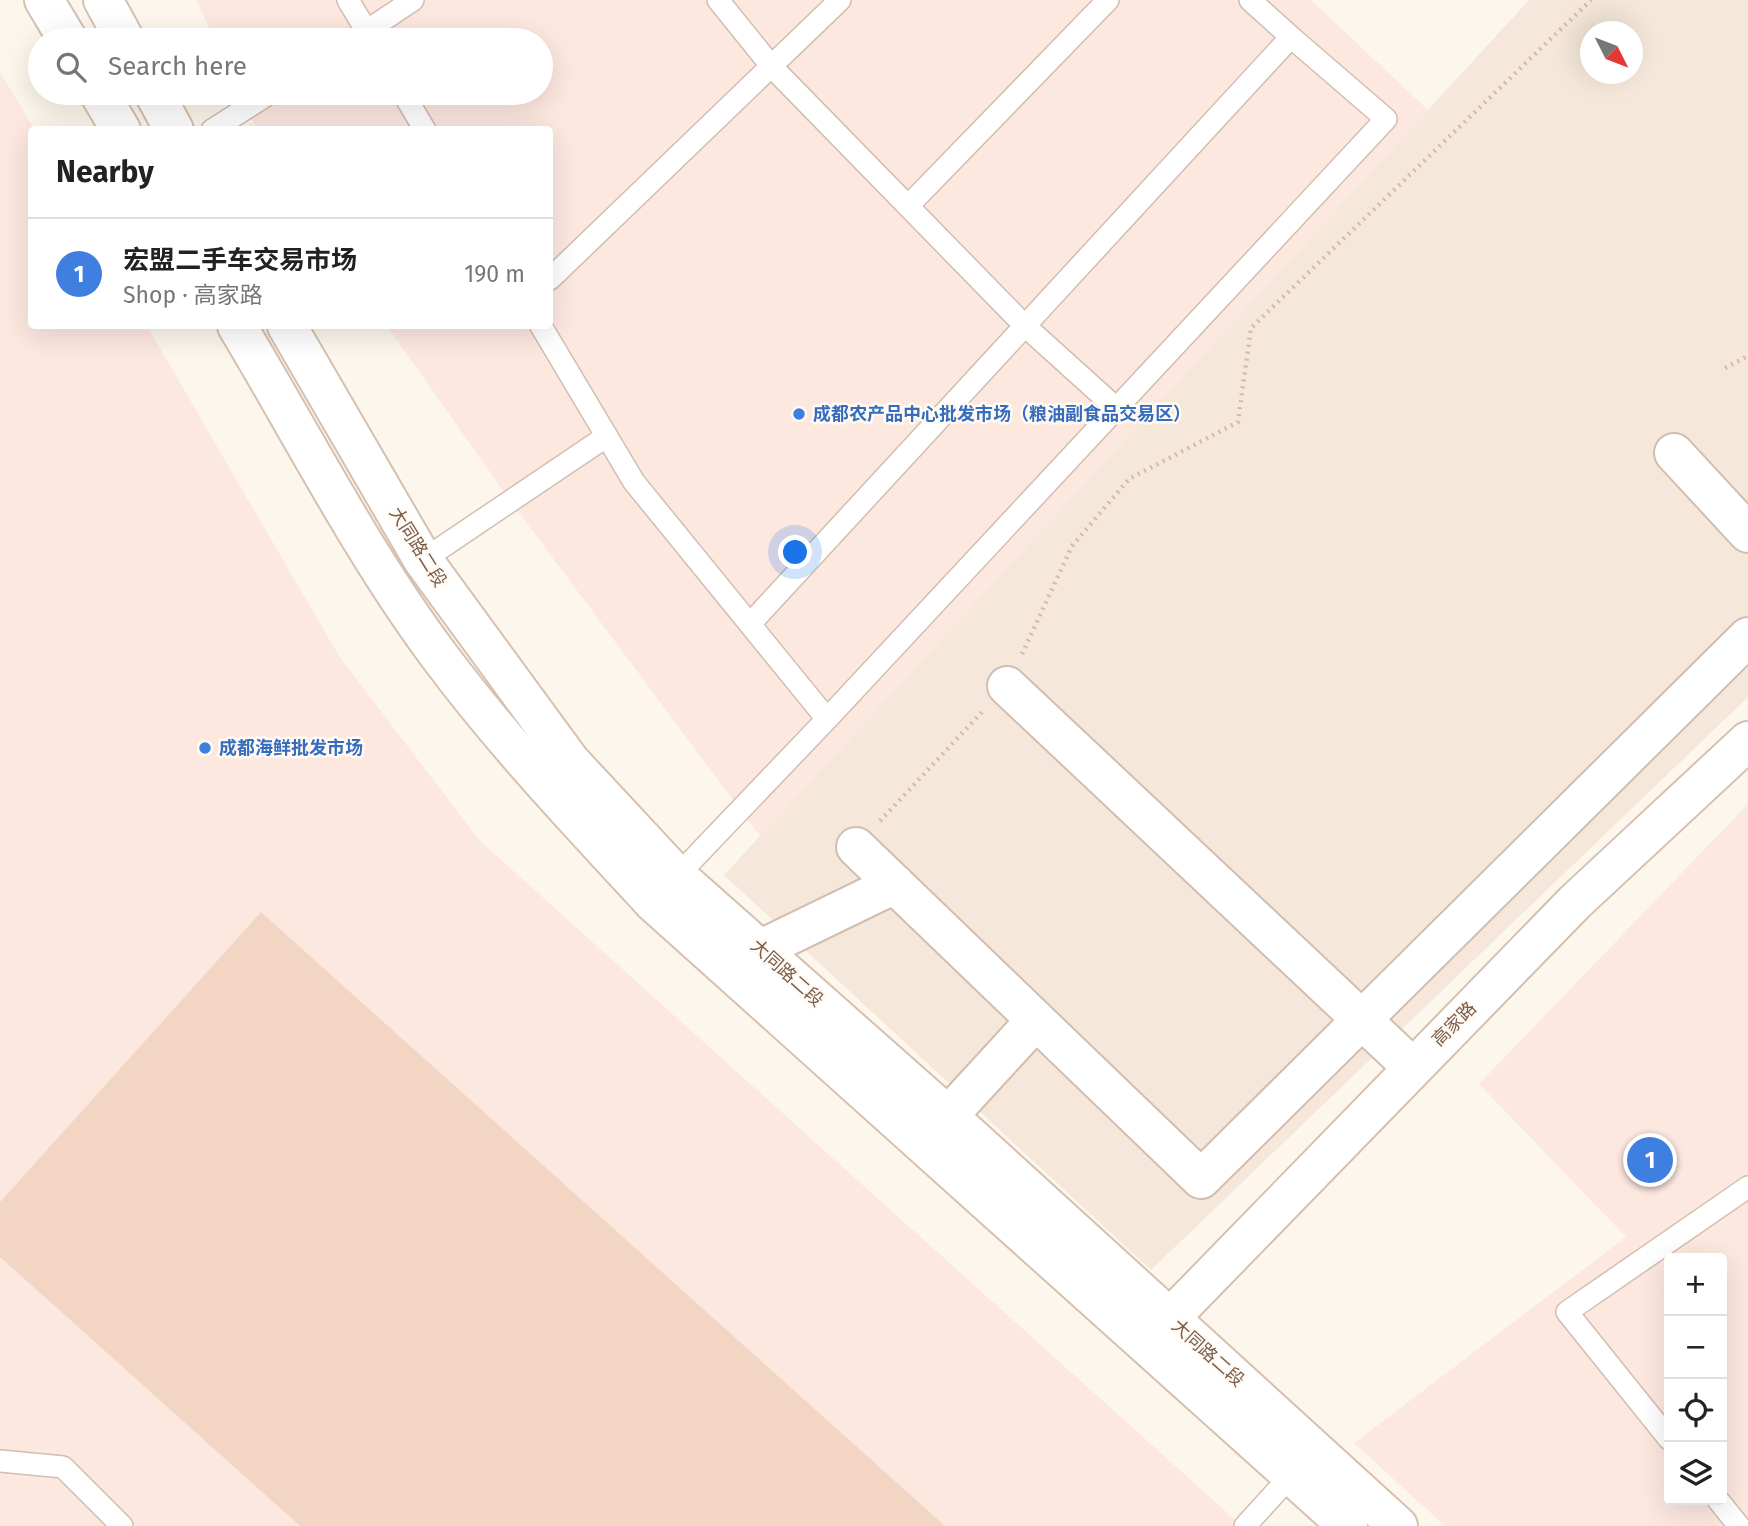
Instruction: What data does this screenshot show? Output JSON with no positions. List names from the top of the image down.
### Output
{
  "streets": {
    "street": ["大同路二段", "高家路"]
  },
  "crossings": [
    ["大同路二段", "高家路"]
  ],
  "places": ["成都农产品中心批发市场（粮油副食品交易区）", "成都海鲜批发市场"],
  "north": "bottom right",
  "page": {
    "search": "Search here",
    "heading": "Nearby",
    "list": [
      {
        "mark": "1",
        "name": "宏盟二手车交易市场",
        "note": "Shop · 高家路",
        "value": "190 m"
      }
    ],
    "pins": "1",
    "map_buttons": ["+", "−"]
  }
}
